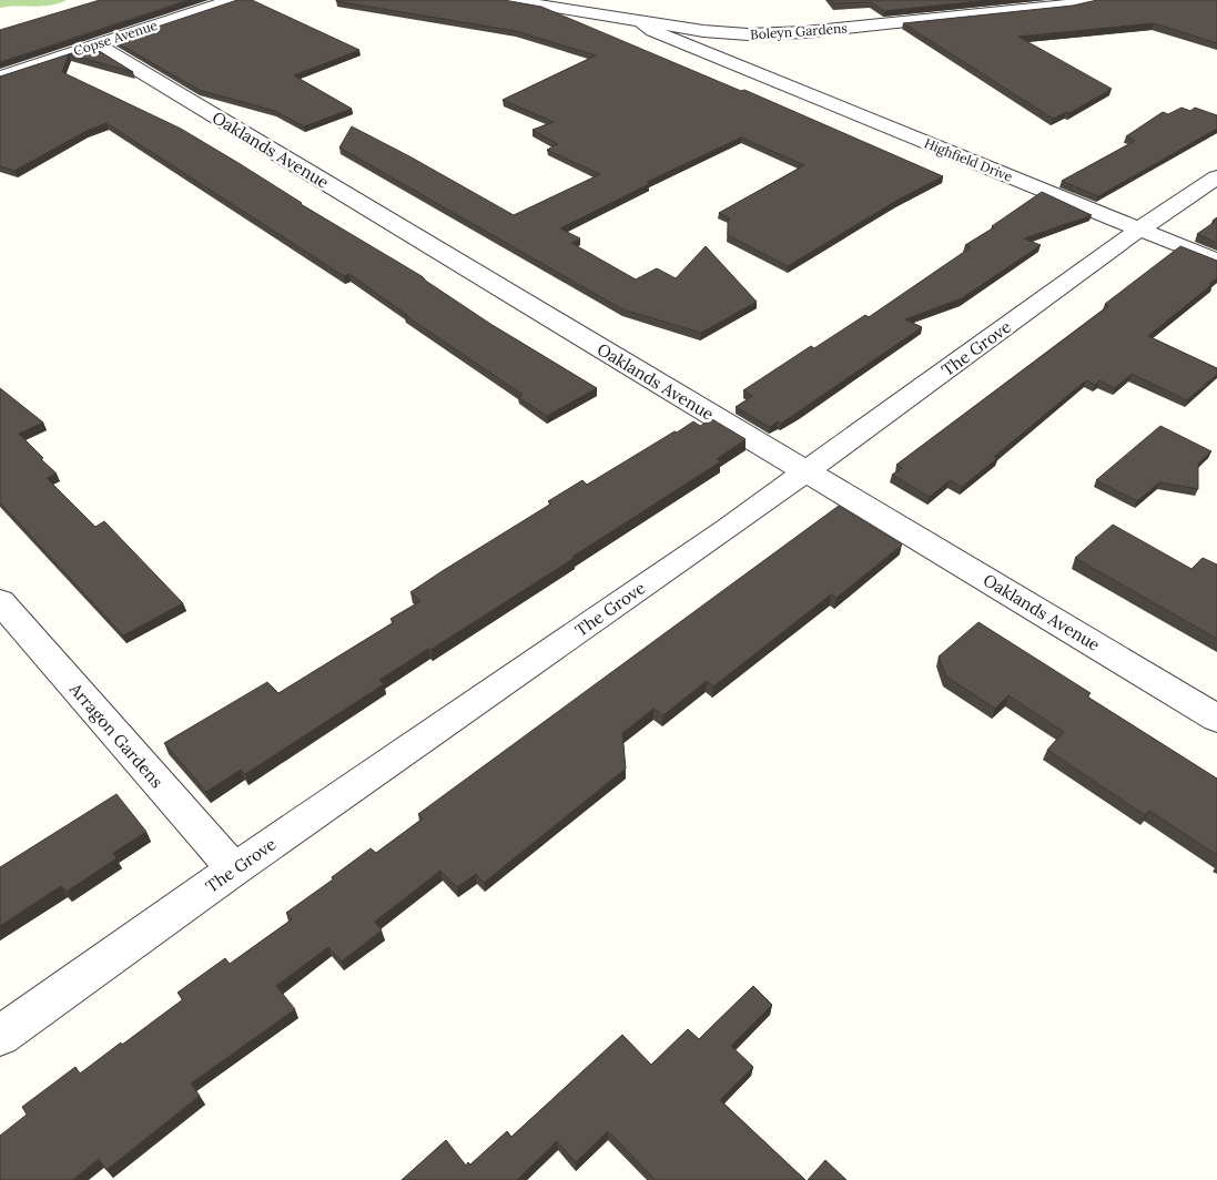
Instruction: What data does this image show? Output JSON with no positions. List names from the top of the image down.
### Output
{
  "streets": {
    "street": [
      "Boleyn Gardens",
      "Copse Avenue",
      "Oaklands Avenue",
      "Highfield Drive",
      "The Grove",
      "Arragon Gardens"
    ]
  },
  "crossings": [
    ["Boleyn Gardens", "Highfield Drive"],
    ["Copse Avenue", "Oaklands Avenue"],
    ["Oaklands Avenue", "The Grove"],
    ["Highfield Drive", "The Grove"],
    ["The Grove", "Arragon Gardens"]
  ]
}
